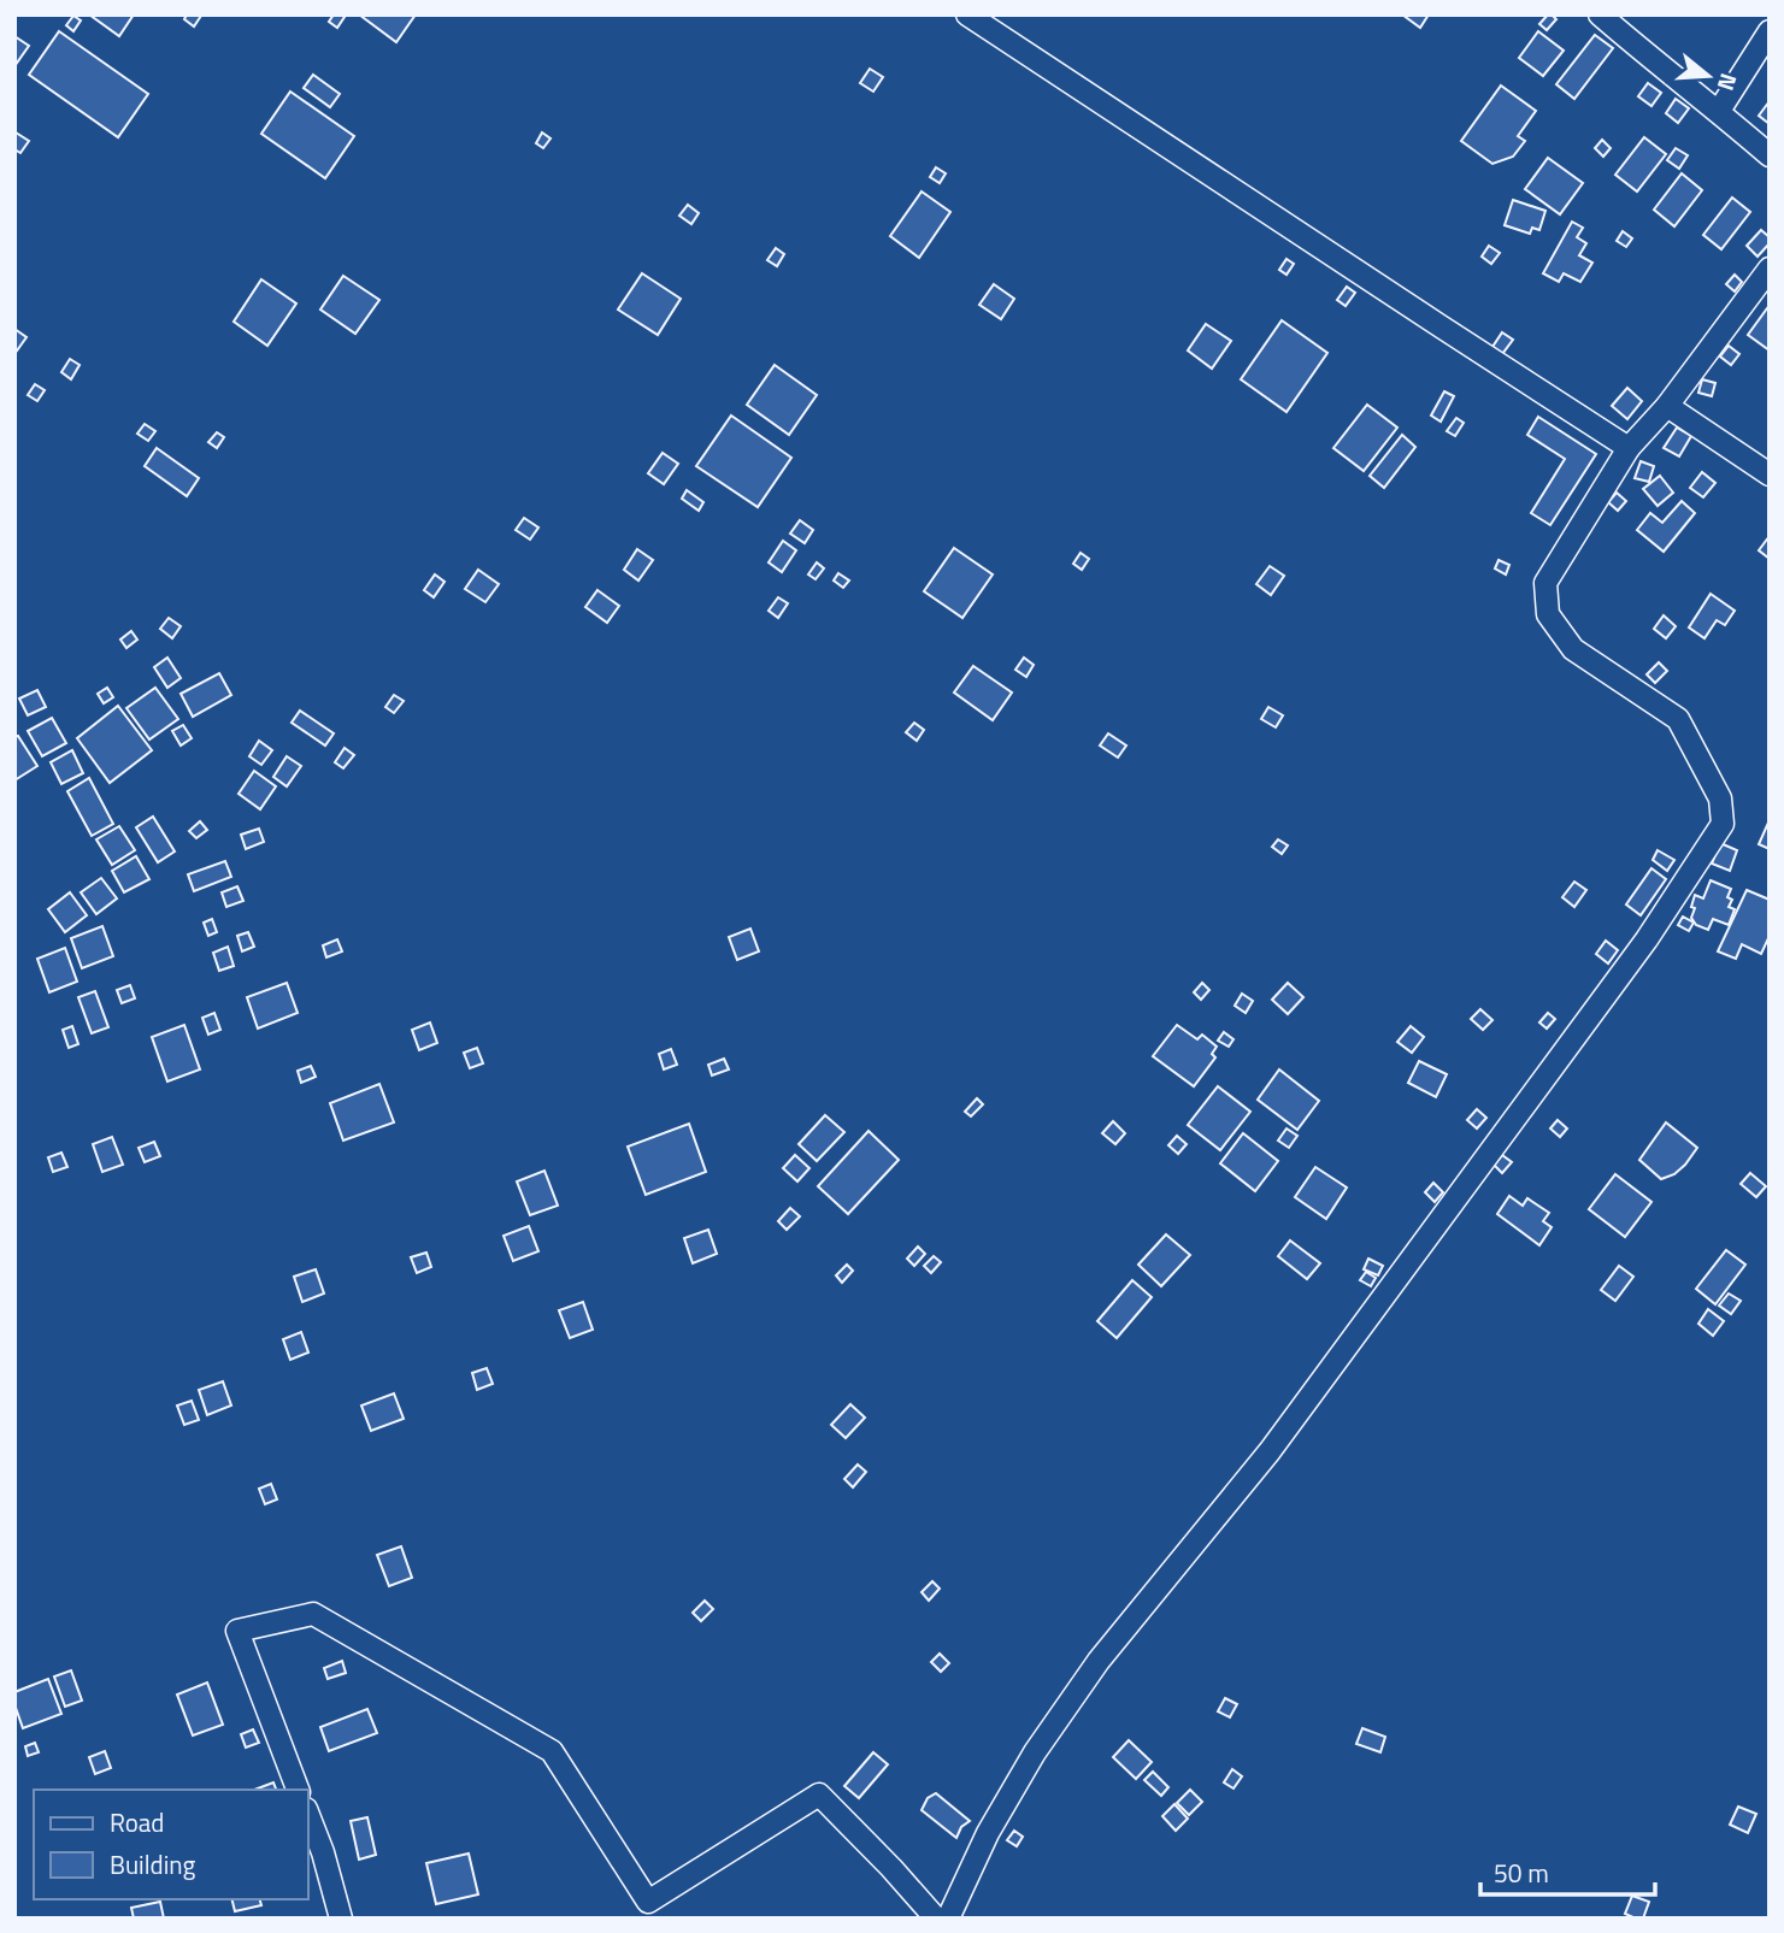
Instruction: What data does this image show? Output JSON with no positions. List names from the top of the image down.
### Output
{
  "legend": ["Road", "Building"],
  "scale_bar": "50 m",
  "north": "right"
}
